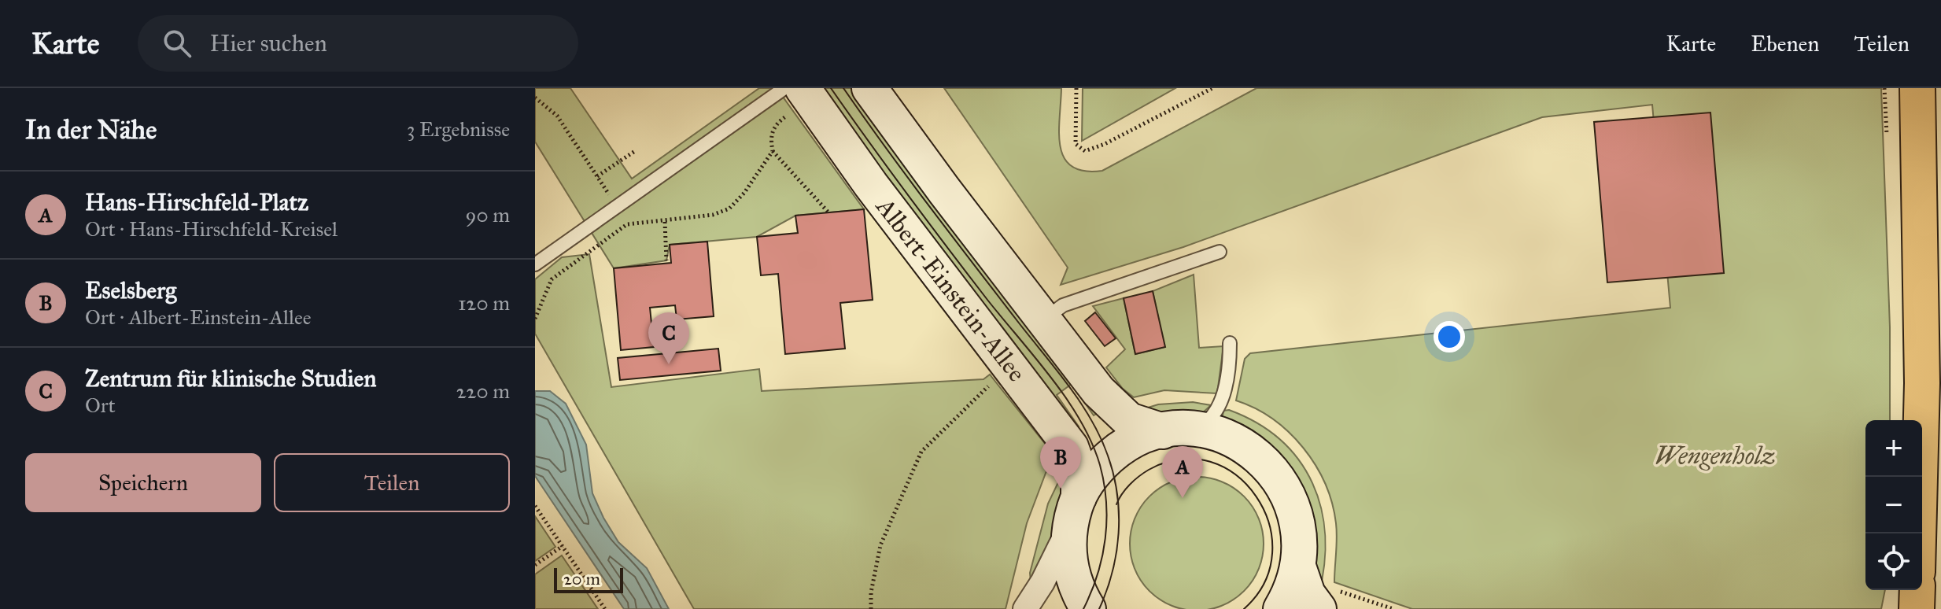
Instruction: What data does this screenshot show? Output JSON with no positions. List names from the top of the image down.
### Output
{
  "streets": {
    "street": ["Albert-Einstein-Allee"]
  },
  "parks": ["Wengenholz"],
  "scale_bar": "20 m",
  "page": {
    "header": "Karte",
    "search": "Hier suchen",
    "nav": ["Karte", "Ebenen", "Teilen"],
    "heading": ["In der Nähe", "3 Ergebnisse"],
    "list": [
      {
        "mark": "A",
        "name": "Hans-Hirschfeld-Platz",
        "note": "Ort · Hans-Hirschfeld-Kreisel",
        "value": "90 m"
      },
      {
        "mark": "B",
        "name": "Eselsberg",
        "note": "Ort · Albert-Einstein-Allee",
        "value": "120 m"
      },
      {
        "mark": "C",
        "name": "Zentrum für klinische Studien",
        "note": "Ort",
        "value": "220 m"
      }
    ],
    "pins": ["C", "B", "A"],
    "map_buttons": ["+", "−"],
    "buttons": ["Speichern", "Teilen"],
    "scale": "20 m"
  }
}
